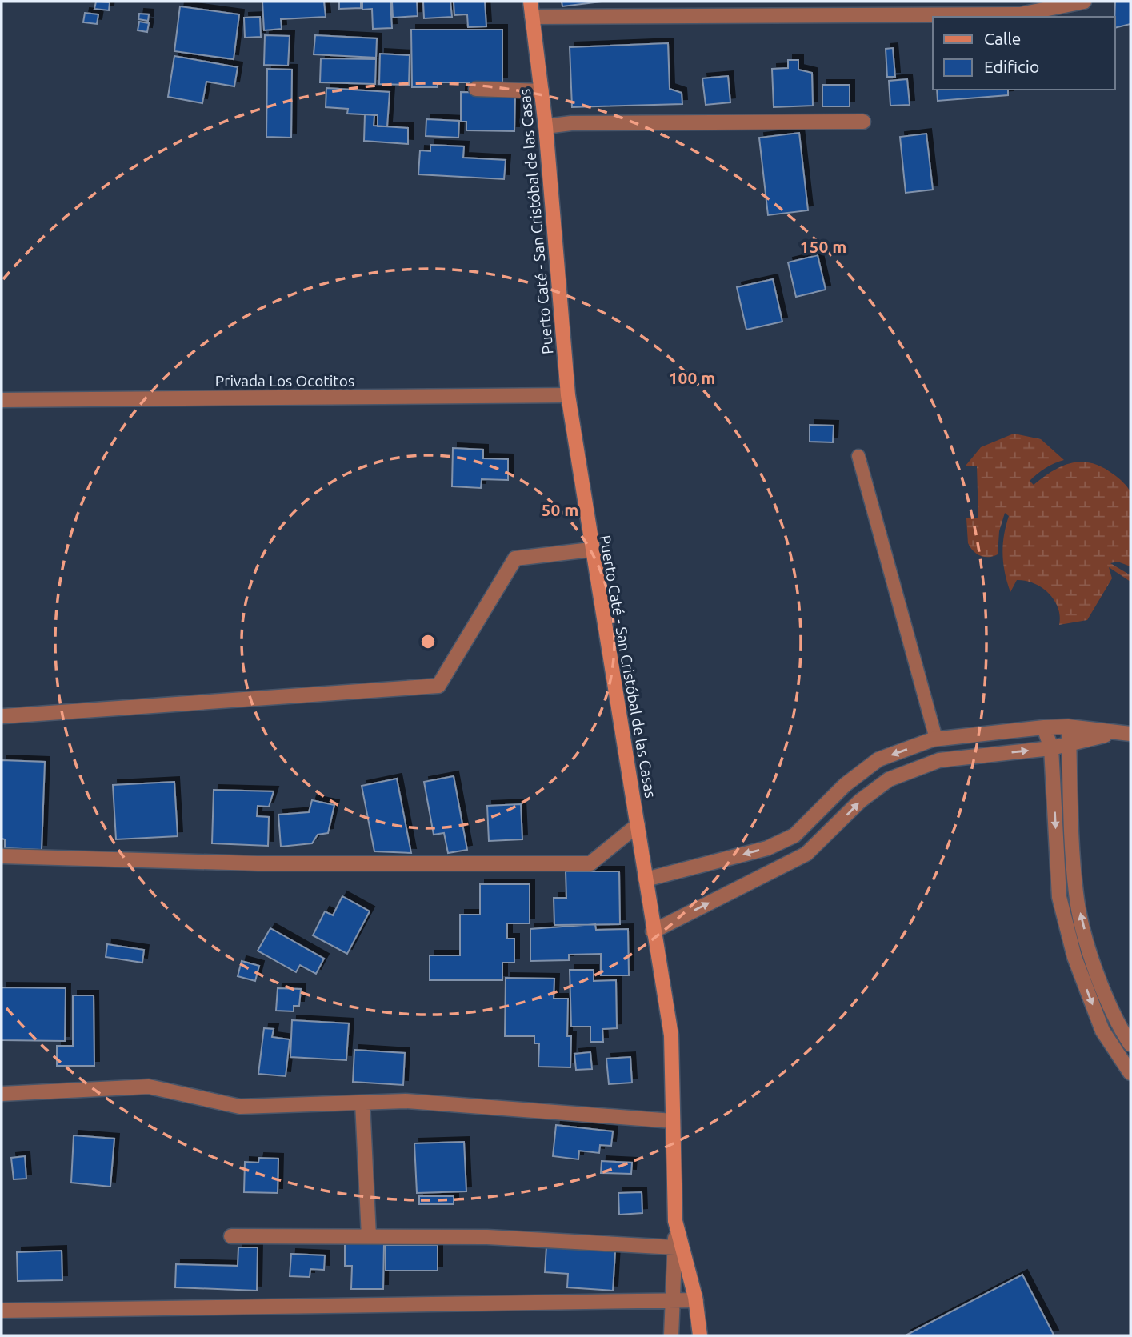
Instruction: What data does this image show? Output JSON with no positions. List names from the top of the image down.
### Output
{
  "streets": {
    "main road": ["Puerto Caté - San Cristóbal de las Casas"],
    "street": ["Privada Los Ocotitos"]
  },
  "crossings": [
    ["Puerto Caté - San Cristóbal de las Casas", "Privada Los Ocotitos"]
  ],
  "legend": ["Calle", "Edificio"],
  "rings": ["150 m", "100 m", "50 m"]
}
